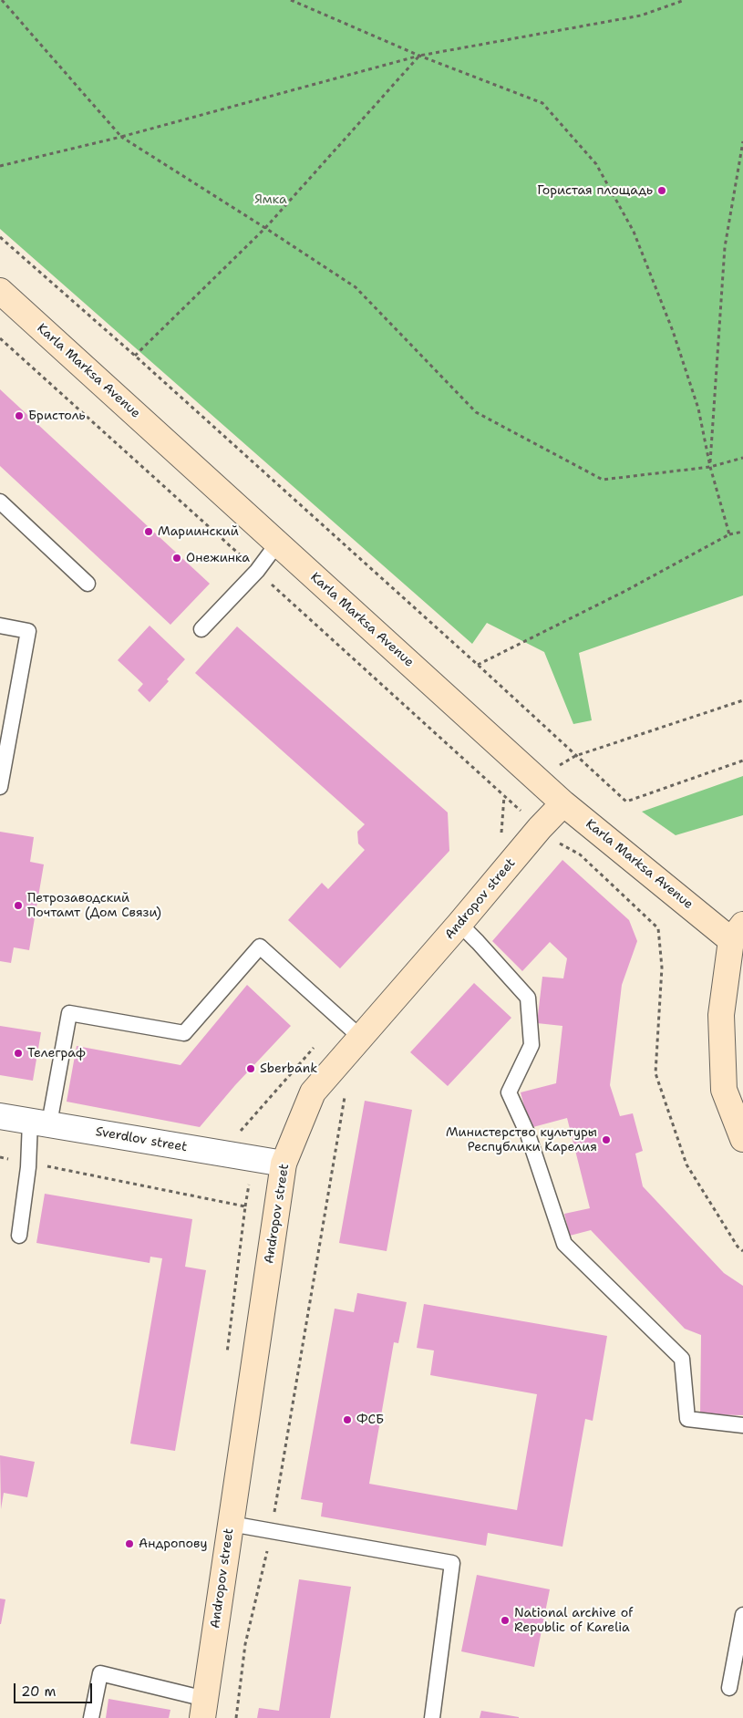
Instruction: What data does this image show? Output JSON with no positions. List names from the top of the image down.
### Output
{
  "streets": {
    "main road": ["Karla Marksa Avenue", "Andropov street"],
    "street": ["Sverdlov street"]
  },
  "crossings": [
    ["Karla Marksa Avenue", "Andropov street"],
    ["Andropov street", "Sverdlov street"]
  ],
  "parks": ["Ямка"],
  "places": [
    "Гористая площадь",
    "Бристоль",
    "Мариинский",
    "Онежинка",
    "Петрозаводский Почтамт (Дом Связи)",
    "Телеграф",
    "Sberbank",
    "Министерство культуры Республики Карелия",
    "ФСБ",
    "Андропову",
    "National archive of Republic of Karelia"
  ],
  "scale_bar": "20 m"
}
